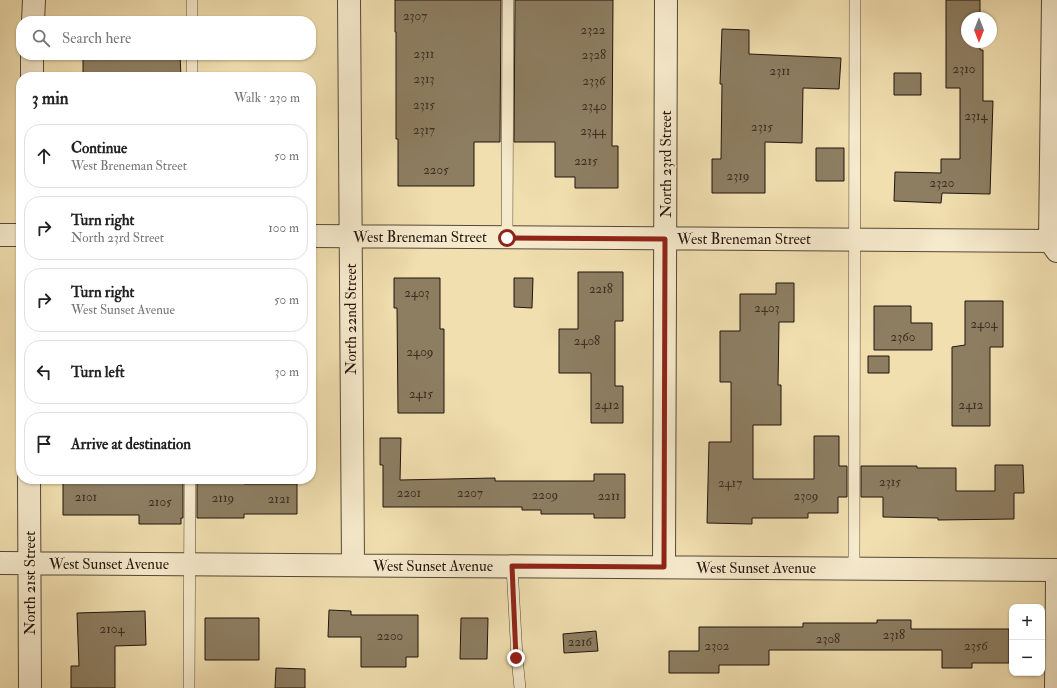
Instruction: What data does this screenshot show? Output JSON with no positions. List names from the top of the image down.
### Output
{
  "streets": {
    "street": [
      "North 23rd Street",
      "West Breneman Street",
      "North 22nd Street",
      "West Sunset Avenue",
      "North 21st Street"
    ]
  },
  "crossings": [
    ["North 23rd Street", "West Breneman Street"],
    ["North 23rd Street", "West Sunset Avenue"],
    ["West Breneman Street", "North 22nd Street"],
    ["North 22nd Street", "West Sunset Avenue"],
    ["West Sunset Avenue", "North 21st Street"]
  ],
  "house_numbers": [
    "2307",
    "2322",
    "2311",
    "2328",
    "2310",
    "2311",
    "2313",
    "2336",
    "2315",
    "2340",
    "2314",
    "2315",
    "2317",
    "2344",
    "2215",
    "2205",
    "2319",
    "2320",
    "2218",
    "2403",
    "2403",
    "2404",
    "2360",
    "2408",
    "2409",
    "2415",
    "2412",
    "2412",
    "2315",
    "2417",
    "2201",
    "2207",
    "2209",
    "2211",
    "2309",
    "2101",
    "2119",
    "2121",
    "2105",
    "2104",
    "2318",
    "2200",
    "2308",
    "2216",
    "2302",
    "2356"
  ],
  "north": "bottom",
  "page": {
    "search": "Search here",
    "heading": ["3 min", "Walk · 230 m"],
    "list": [
      ["Continue", "West Breneman Street", "50 m"],
      ["Turn right", "North 23rd Street", "100 m"],
      ["Turn right", "West Sunset Avenue", "50 m"],
      ["Turn left", "30 m"],
      "Arrive at destination"
    ],
    "map_buttons": ["+", "−"]
  }
}
